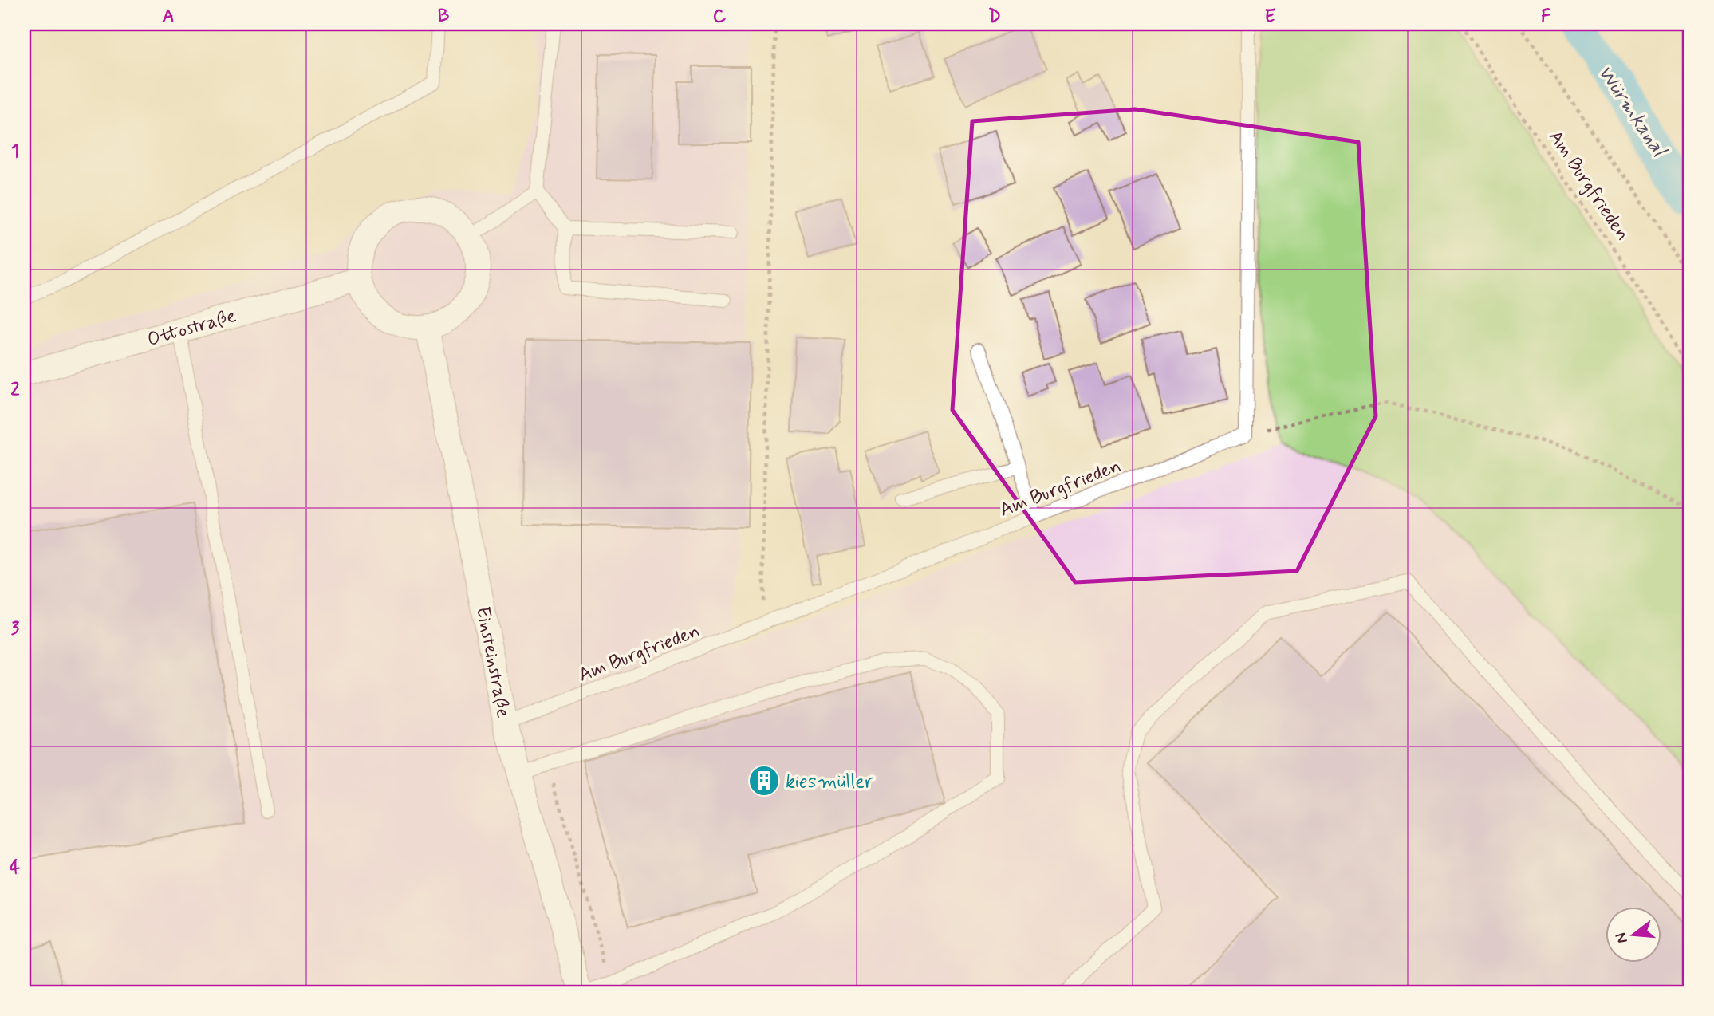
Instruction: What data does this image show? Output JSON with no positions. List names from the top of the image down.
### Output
{
  "streets": {
    "street": ["Ottostraße", "Einsteinstraße"],
    "lane": ["Am Burgfrieden"]
  },
  "crossings": [
    ["Am Burgfrieden", "Einsteinstraße"],
    ["Ottostraße", "Einsteinstraße"]
  ],
  "water": ["Würmkanal"],
  "places": {
    "building": ["kiesmüller"]
  },
  "north": "left",
  "grid": {
    "columns": [
      "A",
      "B",
      "C",
      "D",
      "E",
      "F"
    ],
    "rows": [
      "1",
      "2",
      "3",
      "4"
    ]
  }
}
